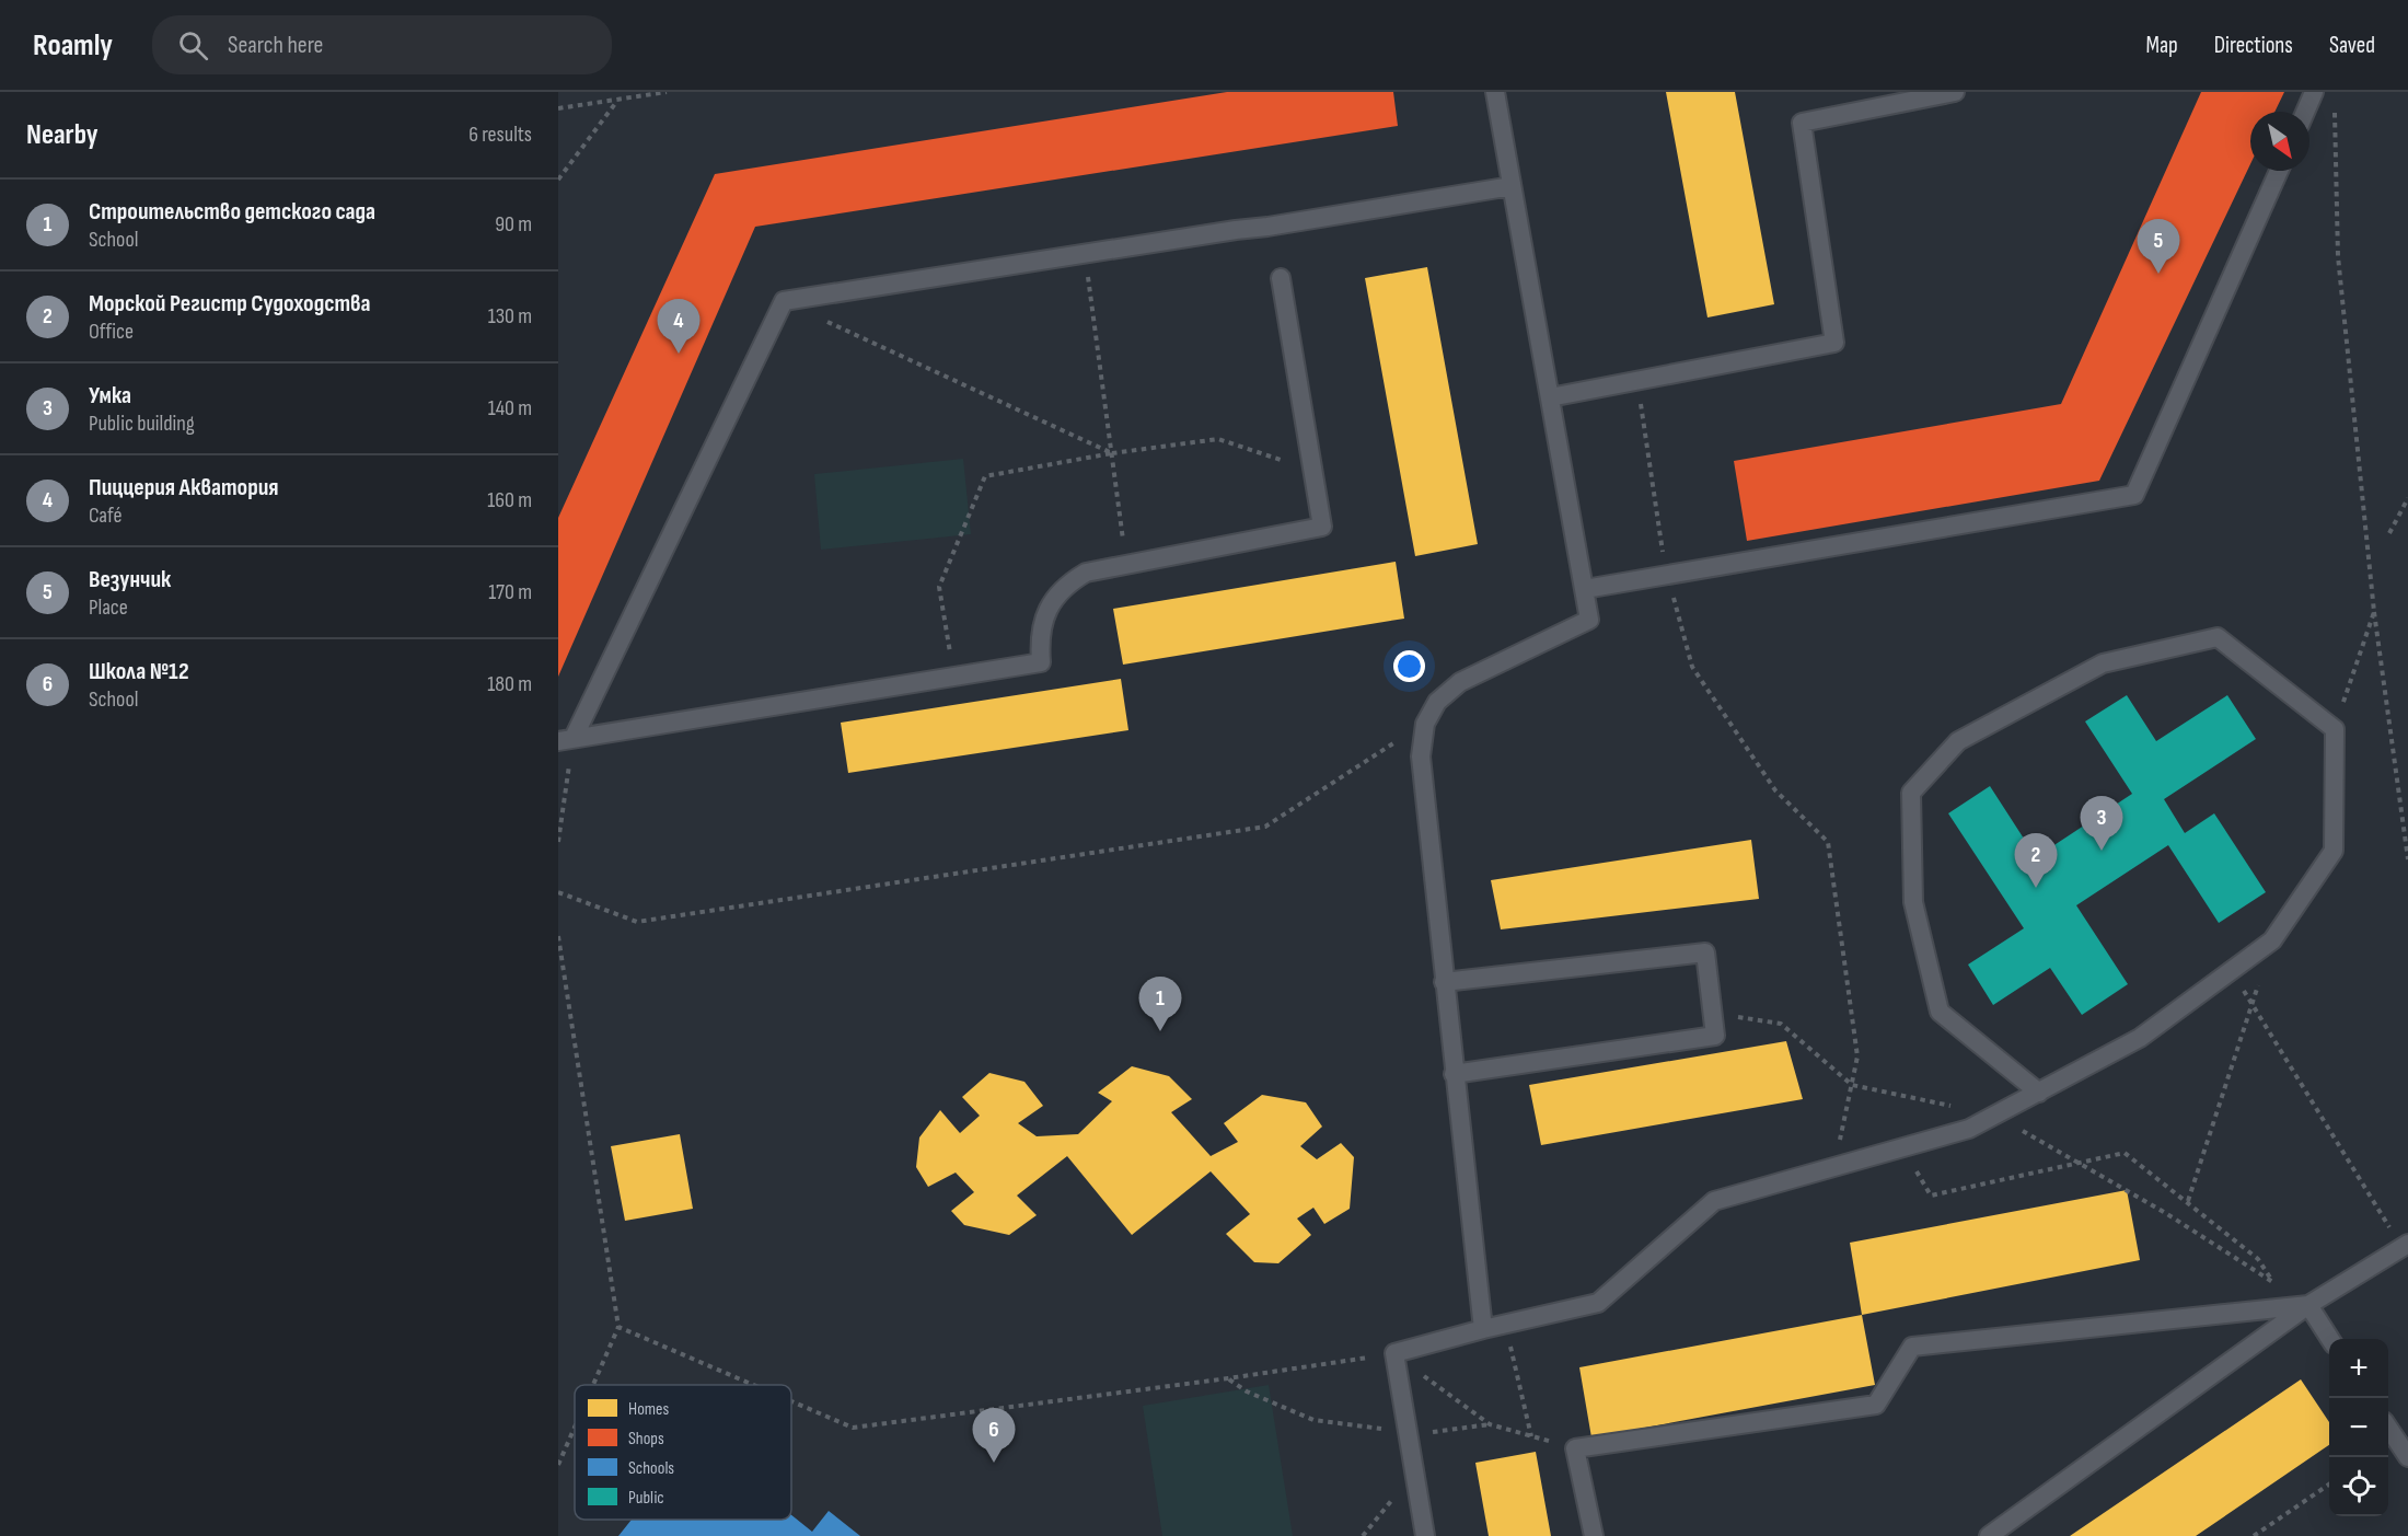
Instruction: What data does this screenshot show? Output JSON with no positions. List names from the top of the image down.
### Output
{
  "legend": [
    "Homes",
    "Shops",
    "Schools",
    "Public"
  ],
  "north": "bottom right",
  "page": {
    "header": "Roamly",
    "search": "Search here",
    "nav": ["Map", "Directions", "Saved"],
    "heading": ["Nearby", "6 results"],
    "list": [
      {
        "mark": "1",
        "name": "Строительство детского сада",
        "note": "School",
        "value": "90 m"
      },
      {
        "mark": "2",
        "name": "Морской Регистр Судоходства",
        "note": "Office",
        "value": "130 m"
      },
      {
        "mark": "3",
        "name": "Умка",
        "note": "Public building",
        "value": "140 m"
      },
      {
        "mark": "4",
        "name": "Пиццерия Акватория",
        "note": "Café",
        "value": "160 m"
      },
      {
        "mark": "5",
        "name": "Везунчик",
        "note": "Place",
        "value": "170 m"
      },
      {
        "mark": "6",
        "name": "Школа №12",
        "note": "School",
        "value": "180 m"
      }
    ],
    "pins": [
      "5",
      "4",
      "3",
      "2",
      "1",
      "6"
    ],
    "map_buttons": ["+", "−"]
  }
}
